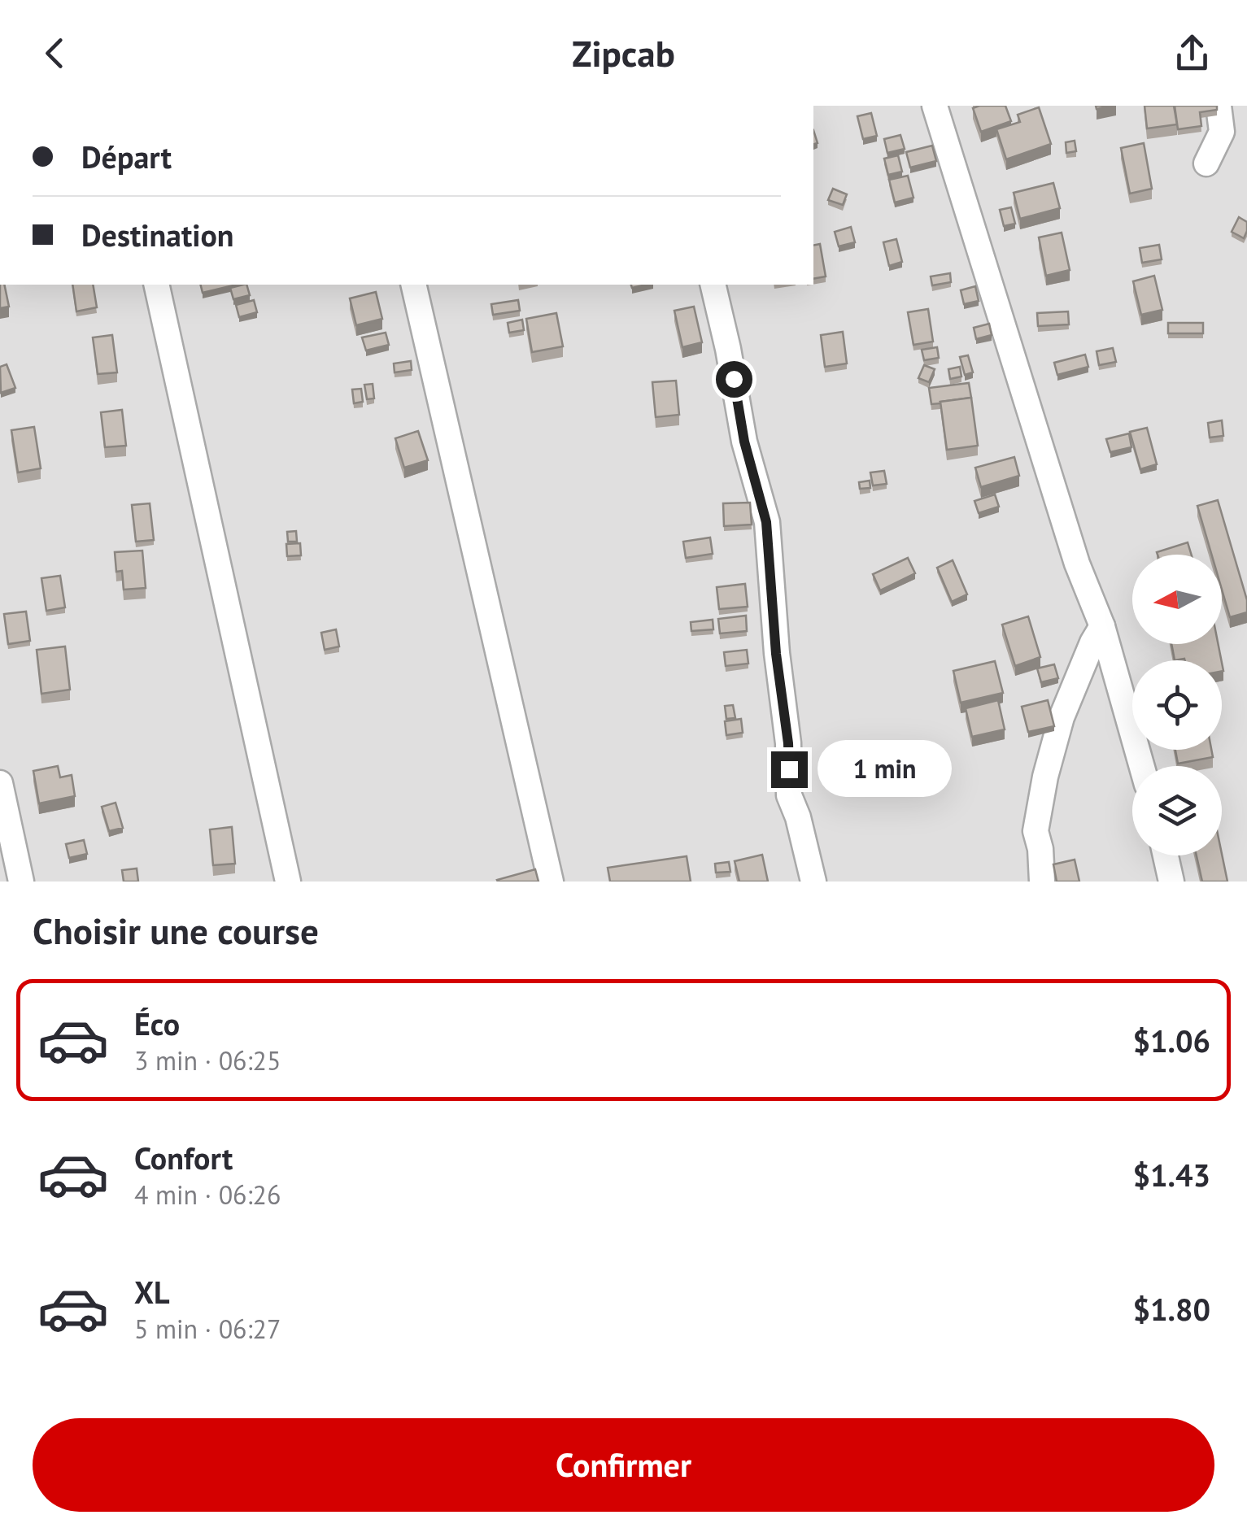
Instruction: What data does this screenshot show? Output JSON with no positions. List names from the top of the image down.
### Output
{
  "north": "left",
  "page": {
    "header": "Zipcab",
    "banner": ["Départ", "Destination"],
    "bubble": "1 min",
    "heading": "Choisir une course",
    "list": [
      {
        "name": "Éco",
        "note": "3 min · 06:25",
        "value": "$1.06"
      },
      {
        "name": "Confort",
        "note": "4 min · 06:26",
        "value": "$1.43"
      },
      {
        "name": "XL",
        "note": "5 min · 06:27",
        "value": "$1.80"
      }
    ],
    "buttons": "Confirmer"
  }
}
